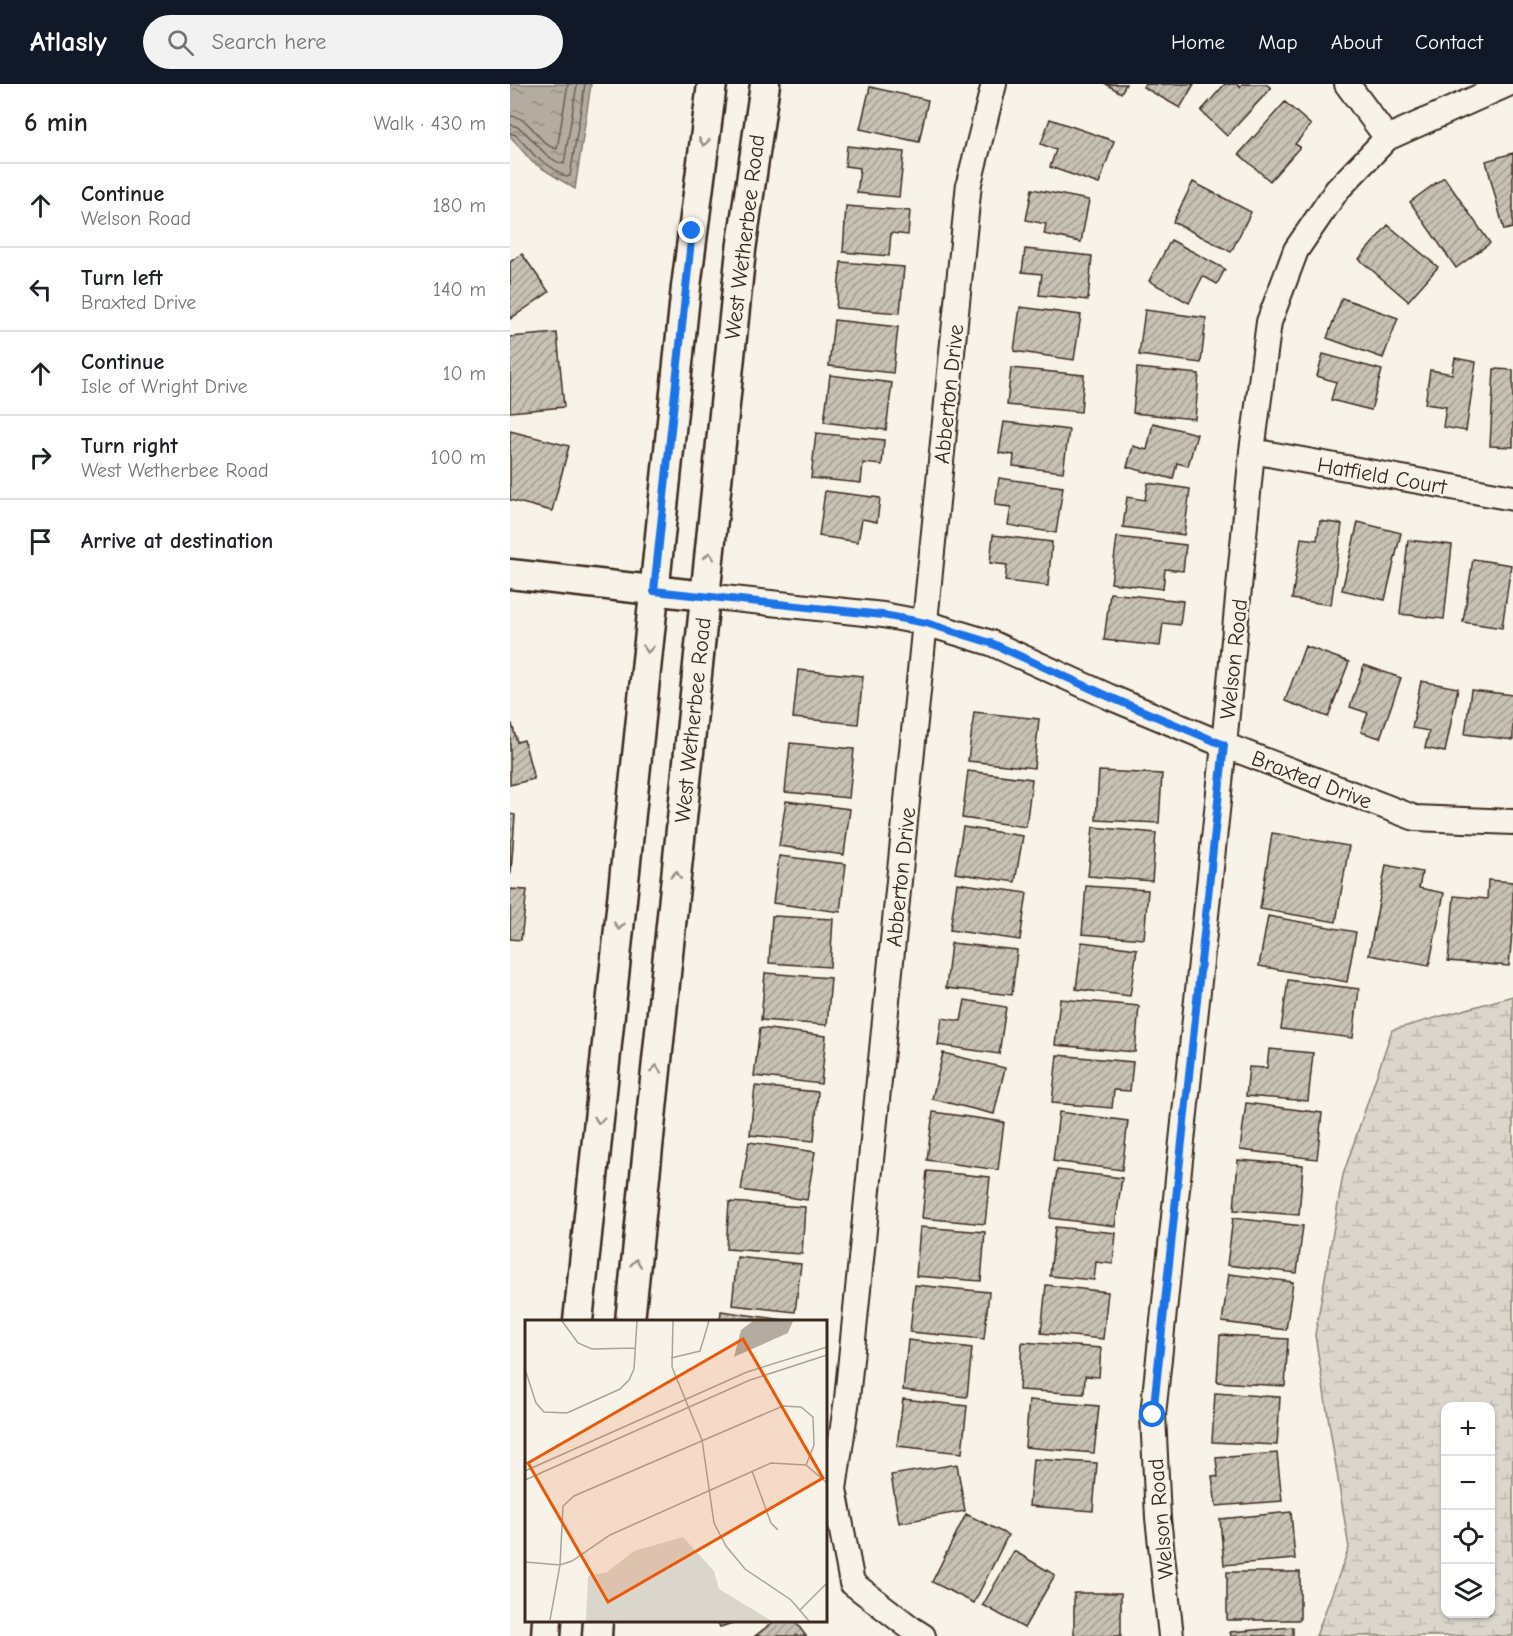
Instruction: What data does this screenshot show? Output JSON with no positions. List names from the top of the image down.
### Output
{
  "streets": {
    "street": [
      "West Wetherbee Road",
      "Abberton Drive",
      "Hatfield Court",
      "Welson Road",
      "Braxted Drive"
    ]
  },
  "crossings": [
    ["West Wetherbee Road", "Braxted Drive"],
    ["Abberton Drive", "Braxted Drive"],
    ["Hatfield Court", "Welson Road"],
    ["Welson Road", "Braxted Drive"]
  ],
  "page": {
    "header": "Atlasly",
    "search": "Search here",
    "nav": [
      "Home",
      "Map",
      "About",
      "Contact"
    ],
    "heading": ["6 min", "Walk · 430 m"],
    "list": [
      ["Continue", "Welson Road", "180 m"],
      ["Turn left", "Braxted Drive", "140 m"],
      ["Continue", "Isle of Wright Drive", "10 m"],
      ["Turn right", "West Wetherbee Road", "100 m"],
      "Arrive at destination"
    ],
    "map_buttons": ["+", "−"]
  }
}
